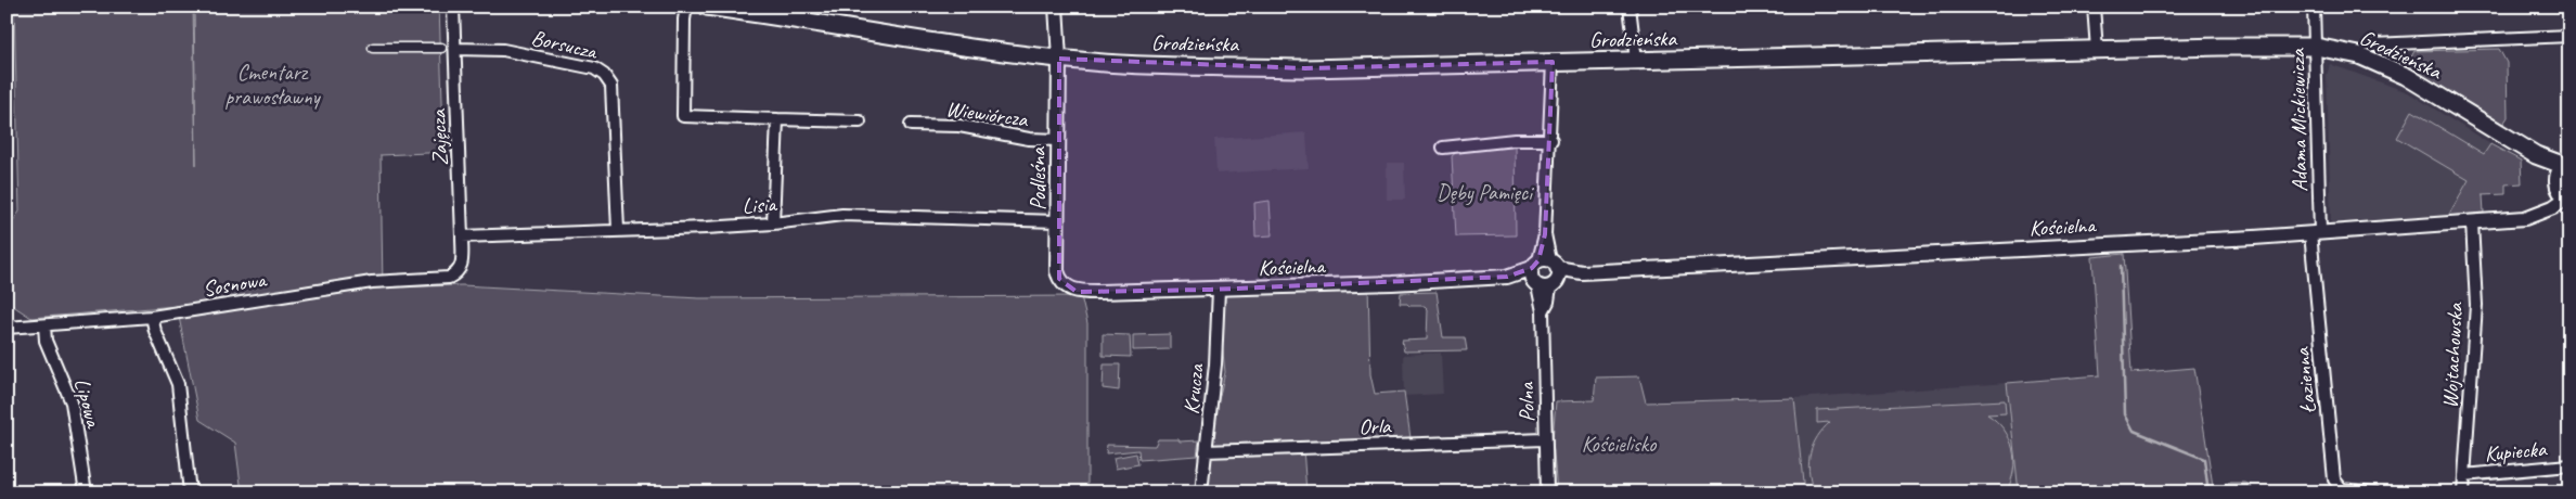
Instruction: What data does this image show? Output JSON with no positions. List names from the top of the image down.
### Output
{
  "streets": {
    "main road": ["Grodzieńska"],
    "street": [
      "Borsucza",
      "Wiewiórcza",
      "Adama Mickiewicza",
      "Zajęcza",
      "Podleśna",
      "Lisia",
      "Kościelna",
      "Sosnowa",
      "Wojtachowska",
      "Łazienna",
      "Krucza",
      "Lipowa",
      "Polna",
      "Orla",
      "Kupiecka"
    ]
  },
  "crossings": [
    ["Grodzieńska", "Adama Mickiewicza"],
    ["Grodzieńska", "Podleśna"],
    ["Grodzieńska", "Kościelna"],
    ["Grodzieńska", "Polna"],
    ["Borsucza", "Zajęcza"],
    ["Borsucza", "Lisia"],
    ["Wiewiórcza", "Podleśna"],
    ["Adama Mickiewicza", "Kościelna"],
    ["Adama Mickiewicza", "Łazienna"],
    ["Zajęcza", "Lisia"],
    ["Zajęcza", "Sosnowa"],
    ["Podleśna", "Lisia"],
    ["Podleśna", "Kościelna"],
    ["Kościelna", "Wojtachowska"],
    ["Kościelna", "Łazienna"],
    ["Kościelna", "Krucza"],
    ["Kościelna", "Polna"],
    ["Sosnowa", "Lipowa"],
    ["Wojtachowska", "Kupiecka"],
    ["Krucza", "Orla"],
    ["Polna", "Orla"]
  ],
  "parks": ["Cmentarz prawosławny", "Dęby Pamięci", "Kościelisko"]
}
